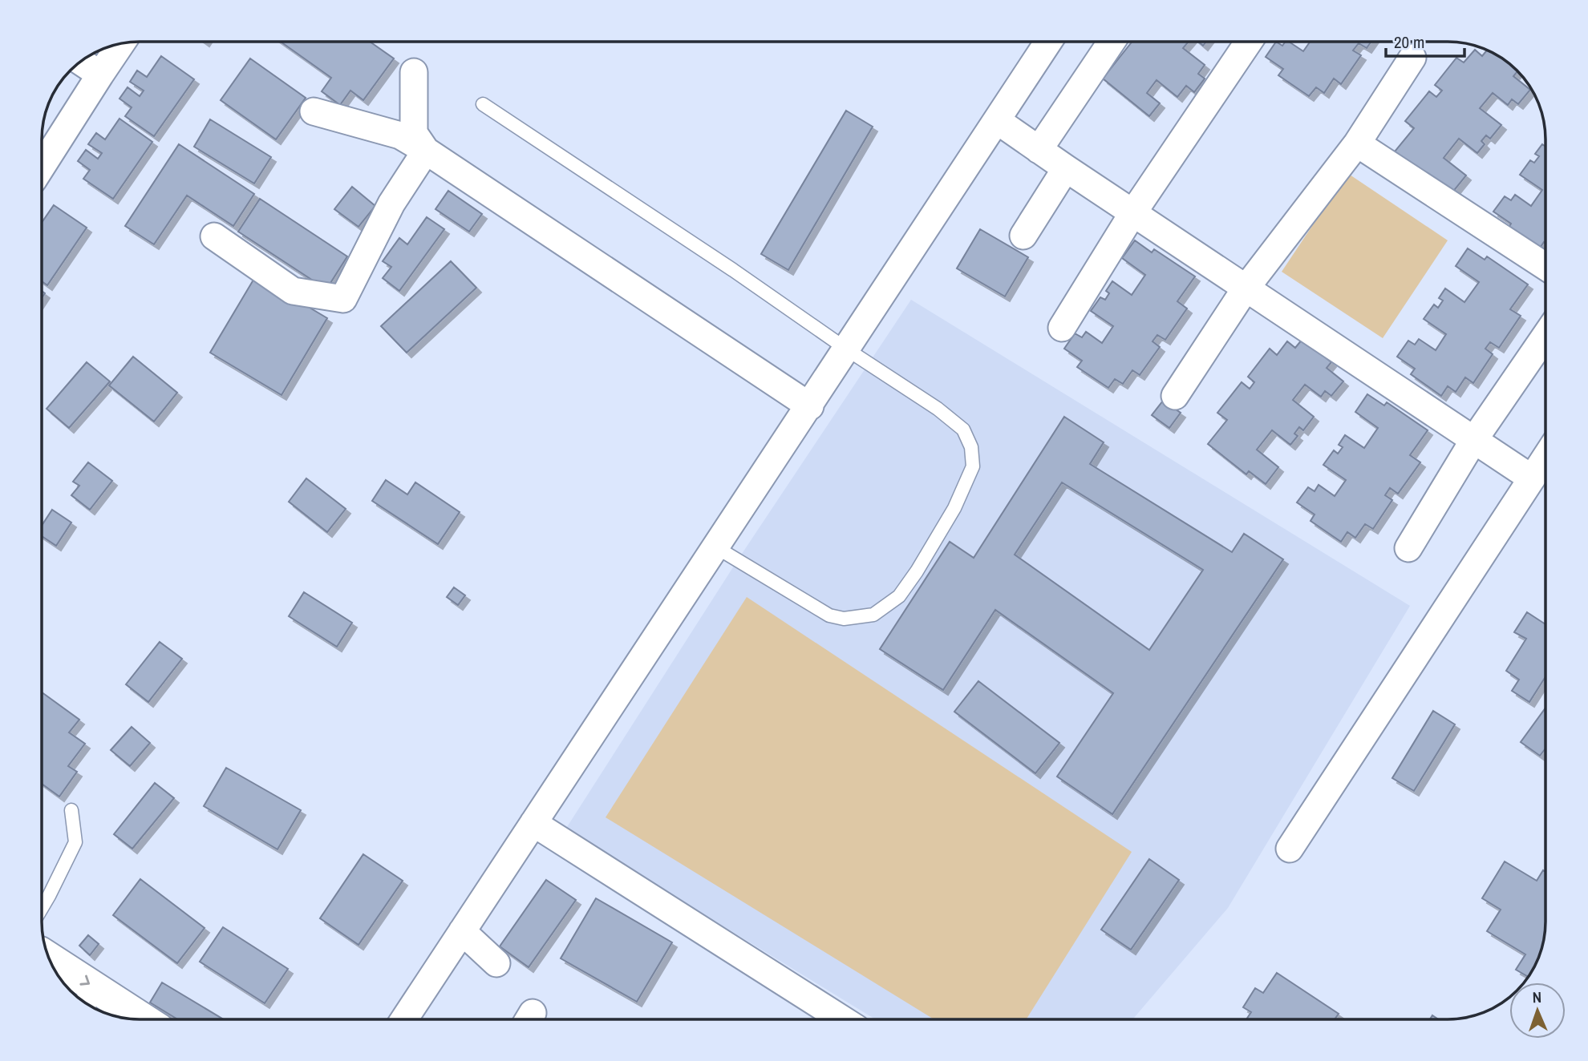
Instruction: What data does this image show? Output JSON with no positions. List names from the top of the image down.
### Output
{
  "scale_bar": "20 m",
  "north": "top"
}
